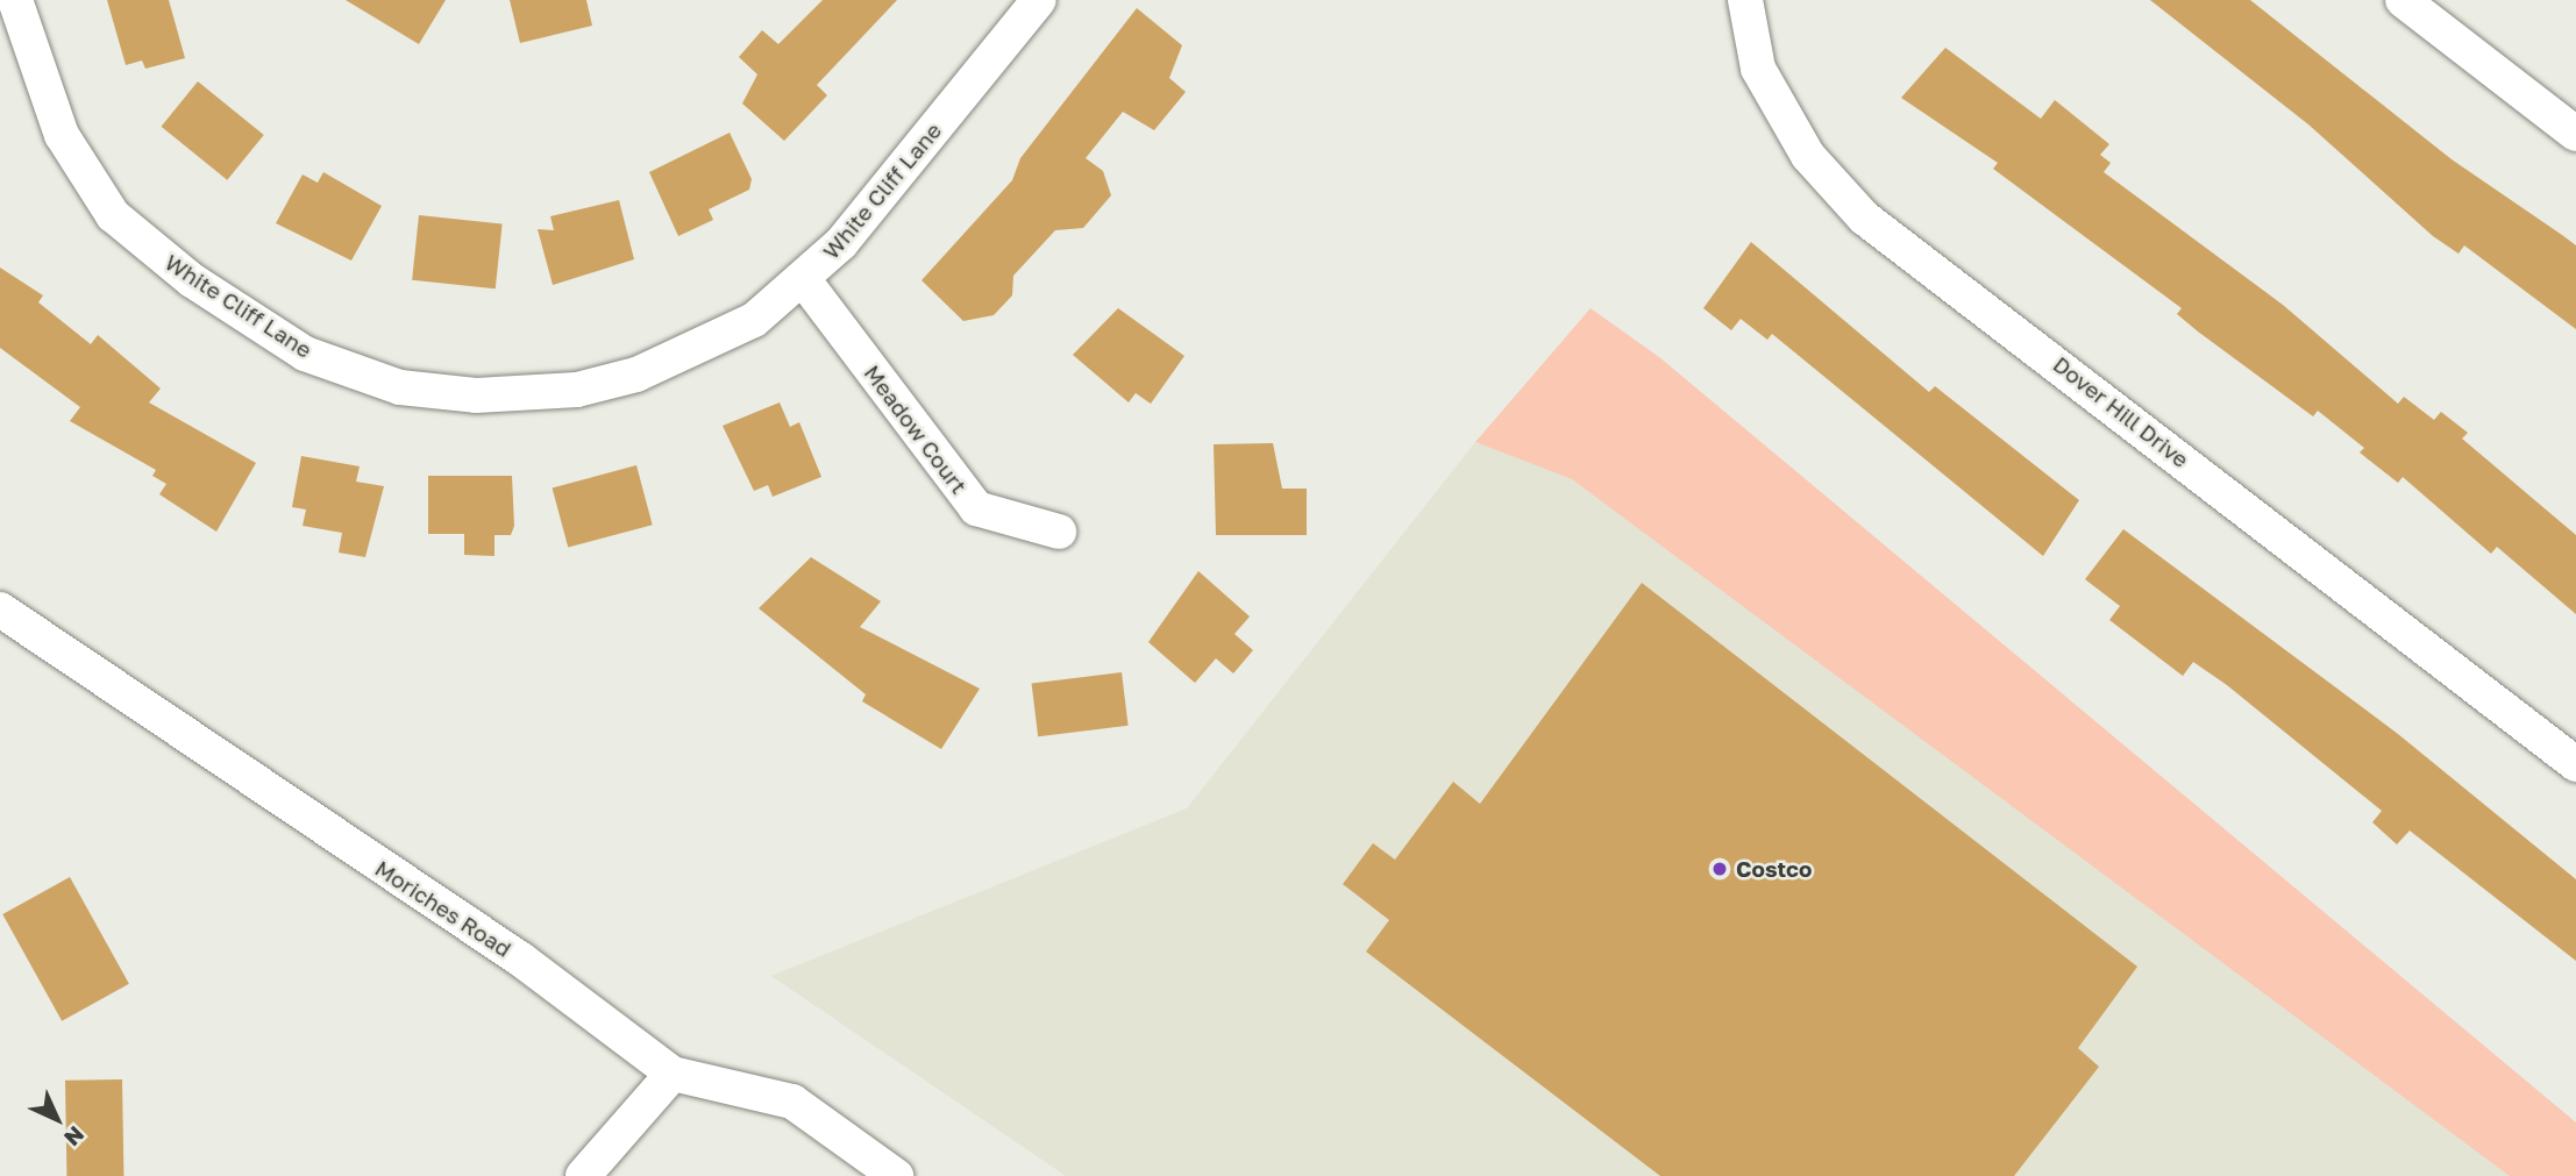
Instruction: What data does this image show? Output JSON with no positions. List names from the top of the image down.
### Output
{
  "streets": {
    "street": [
      "White Cliff Lane",
      "Dover Hill Drive",
      "Meadow Court",
      "Moriches Road"
    ]
  },
  "crossings": [
    ["White Cliff Lane", "Meadow Court"]
  ],
  "places": ["Costco"],
  "north": "bottom right"
}
